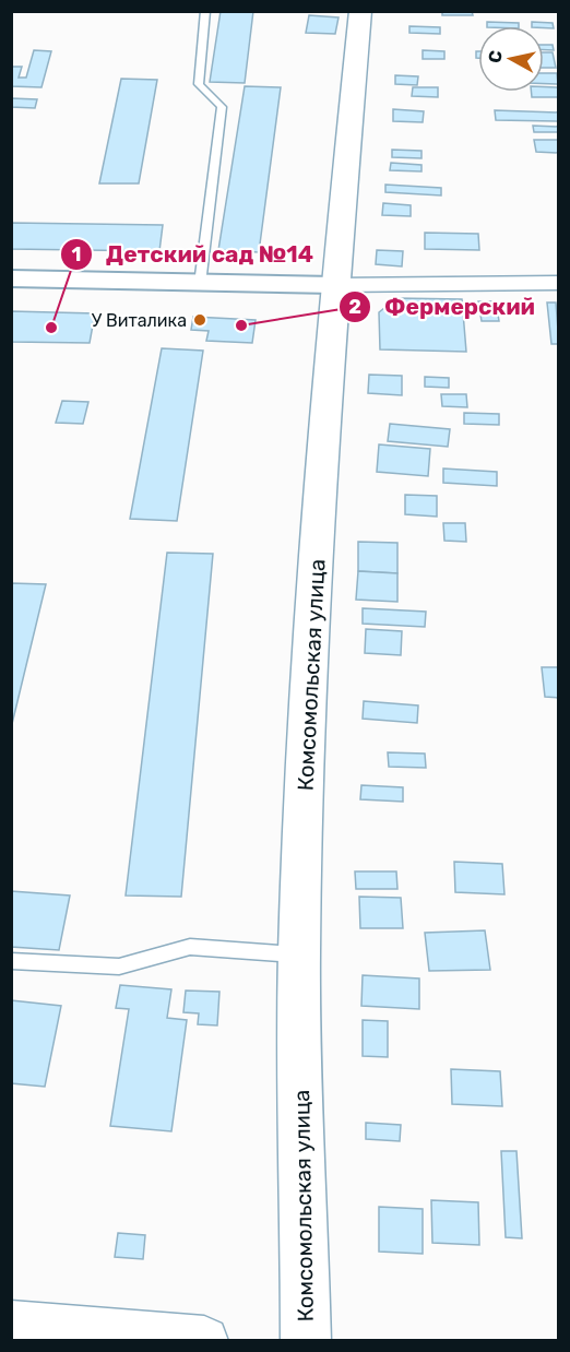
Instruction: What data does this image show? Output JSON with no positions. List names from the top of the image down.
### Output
{
  "streets": {
    "main road": ["Комсомольская улица"]
  },
  "places": ["У Виталика", "Фермерский", "Детский сад №14"],
  "north": "left"
}
